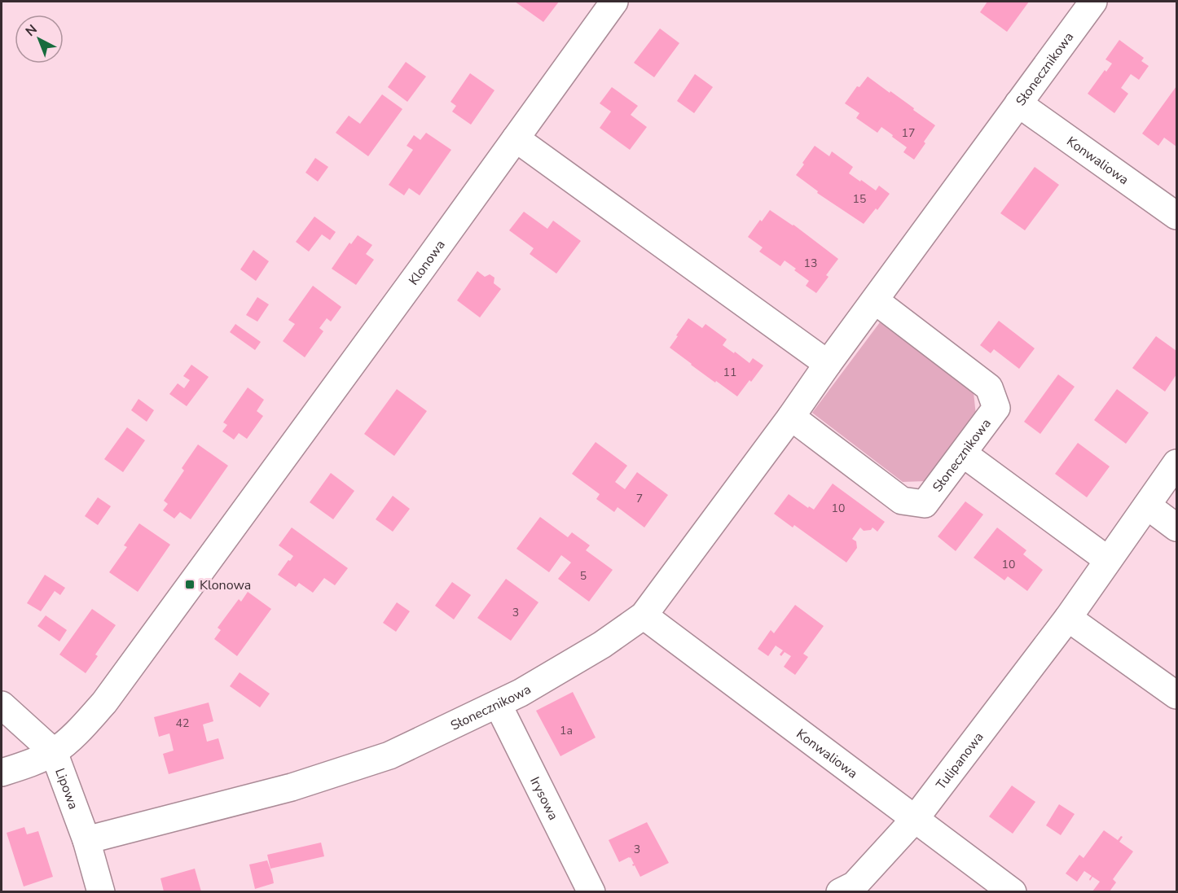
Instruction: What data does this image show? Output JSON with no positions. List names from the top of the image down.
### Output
{
  "streets": {
    "street": [
      "Słonecznikowa",
      "Konwaliowa",
      "Klonowa",
      "Tulipanowa",
      "Lipowa",
      "Irysowa"
    ]
  },
  "crossings": [
    ["Słonecznikowa", "Konwaliowa"],
    ["Słonecznikowa", "Lipowa"],
    ["Słonecznikowa", "Irysowa"],
    ["Konwaliowa", "Tulipanowa"],
    ["Klonowa", "Lipowa"]
  ],
  "places": {
    "transit": ["Klonowa"]
  },
  "house_numbers": [
    "17",
    "15",
    "13",
    "11",
    "7",
    "10",
    "10",
    "5",
    "3",
    "42",
    "1a",
    "3"
  ],
  "north": "top left"
}
